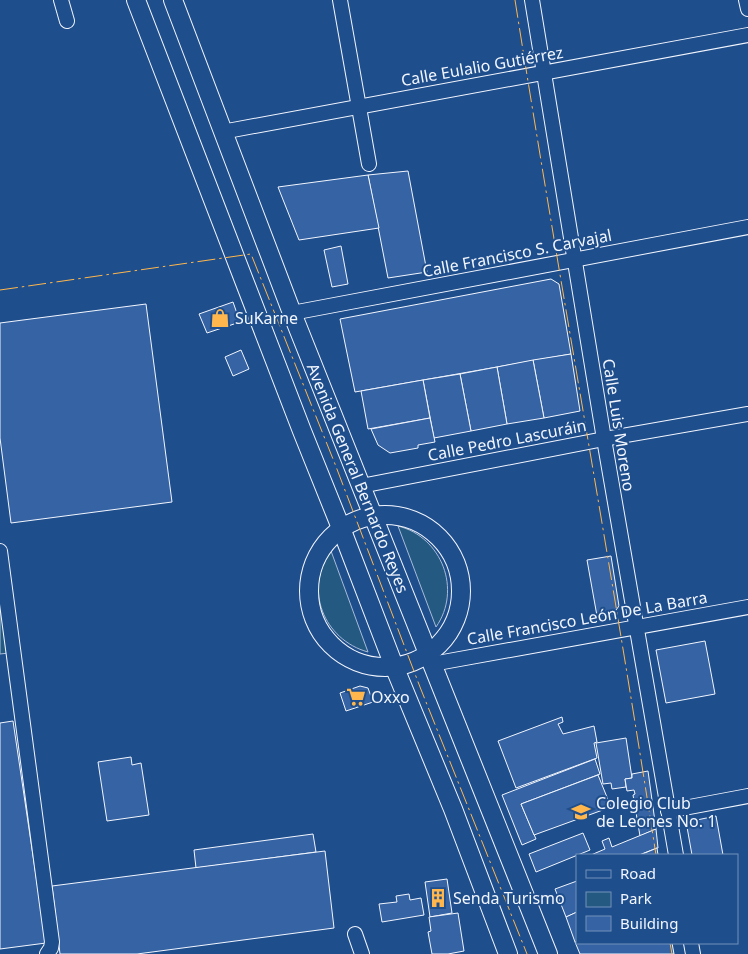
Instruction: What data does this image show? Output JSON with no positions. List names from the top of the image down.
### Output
{
  "streets": {
    "main road": ["Avenida General Bernardo Reyes"],
    "street": [
      "Calle Eulalio Gutiérrez",
      "Calle Francisco S. Carvajal",
      "Calle Luis Moreno",
      "Calle Pedro Lascuráin",
      "Calle Francisco León De La Barra"
    ]
  },
  "crossings": [
    ["Calle Eulalio Gutiérrez", "Calle Luis Moreno"],
    ["Calle Eulalio Gutiérrez", "Avenida General Bernardo Reyes"],
    ["Calle Francisco S. Carvajal", "Calle Luis Moreno"],
    ["Calle Francisco S. Carvajal", "Avenida General Bernardo Reyes"],
    ["Calle Luis Moreno", "Calle Pedro Lascuráin"],
    ["Calle Luis Moreno", "Calle Francisco León De La Barra"],
    ["Calle Pedro Lascuráin", "Avenida General Bernardo Reyes"],
    ["Avenida General Bernardo Reyes", "Calle Francisco León De La Barra"]
  ],
  "places": {
    "shop": ["SuKarne"],
    "supermarket": ["Oxxo"],
    "school or university": ["Colegio Club de Leones No. 1"],
    "building": ["Senda Turismo"]
  },
  "legend": ["Road", "Park", "Building"]
}
